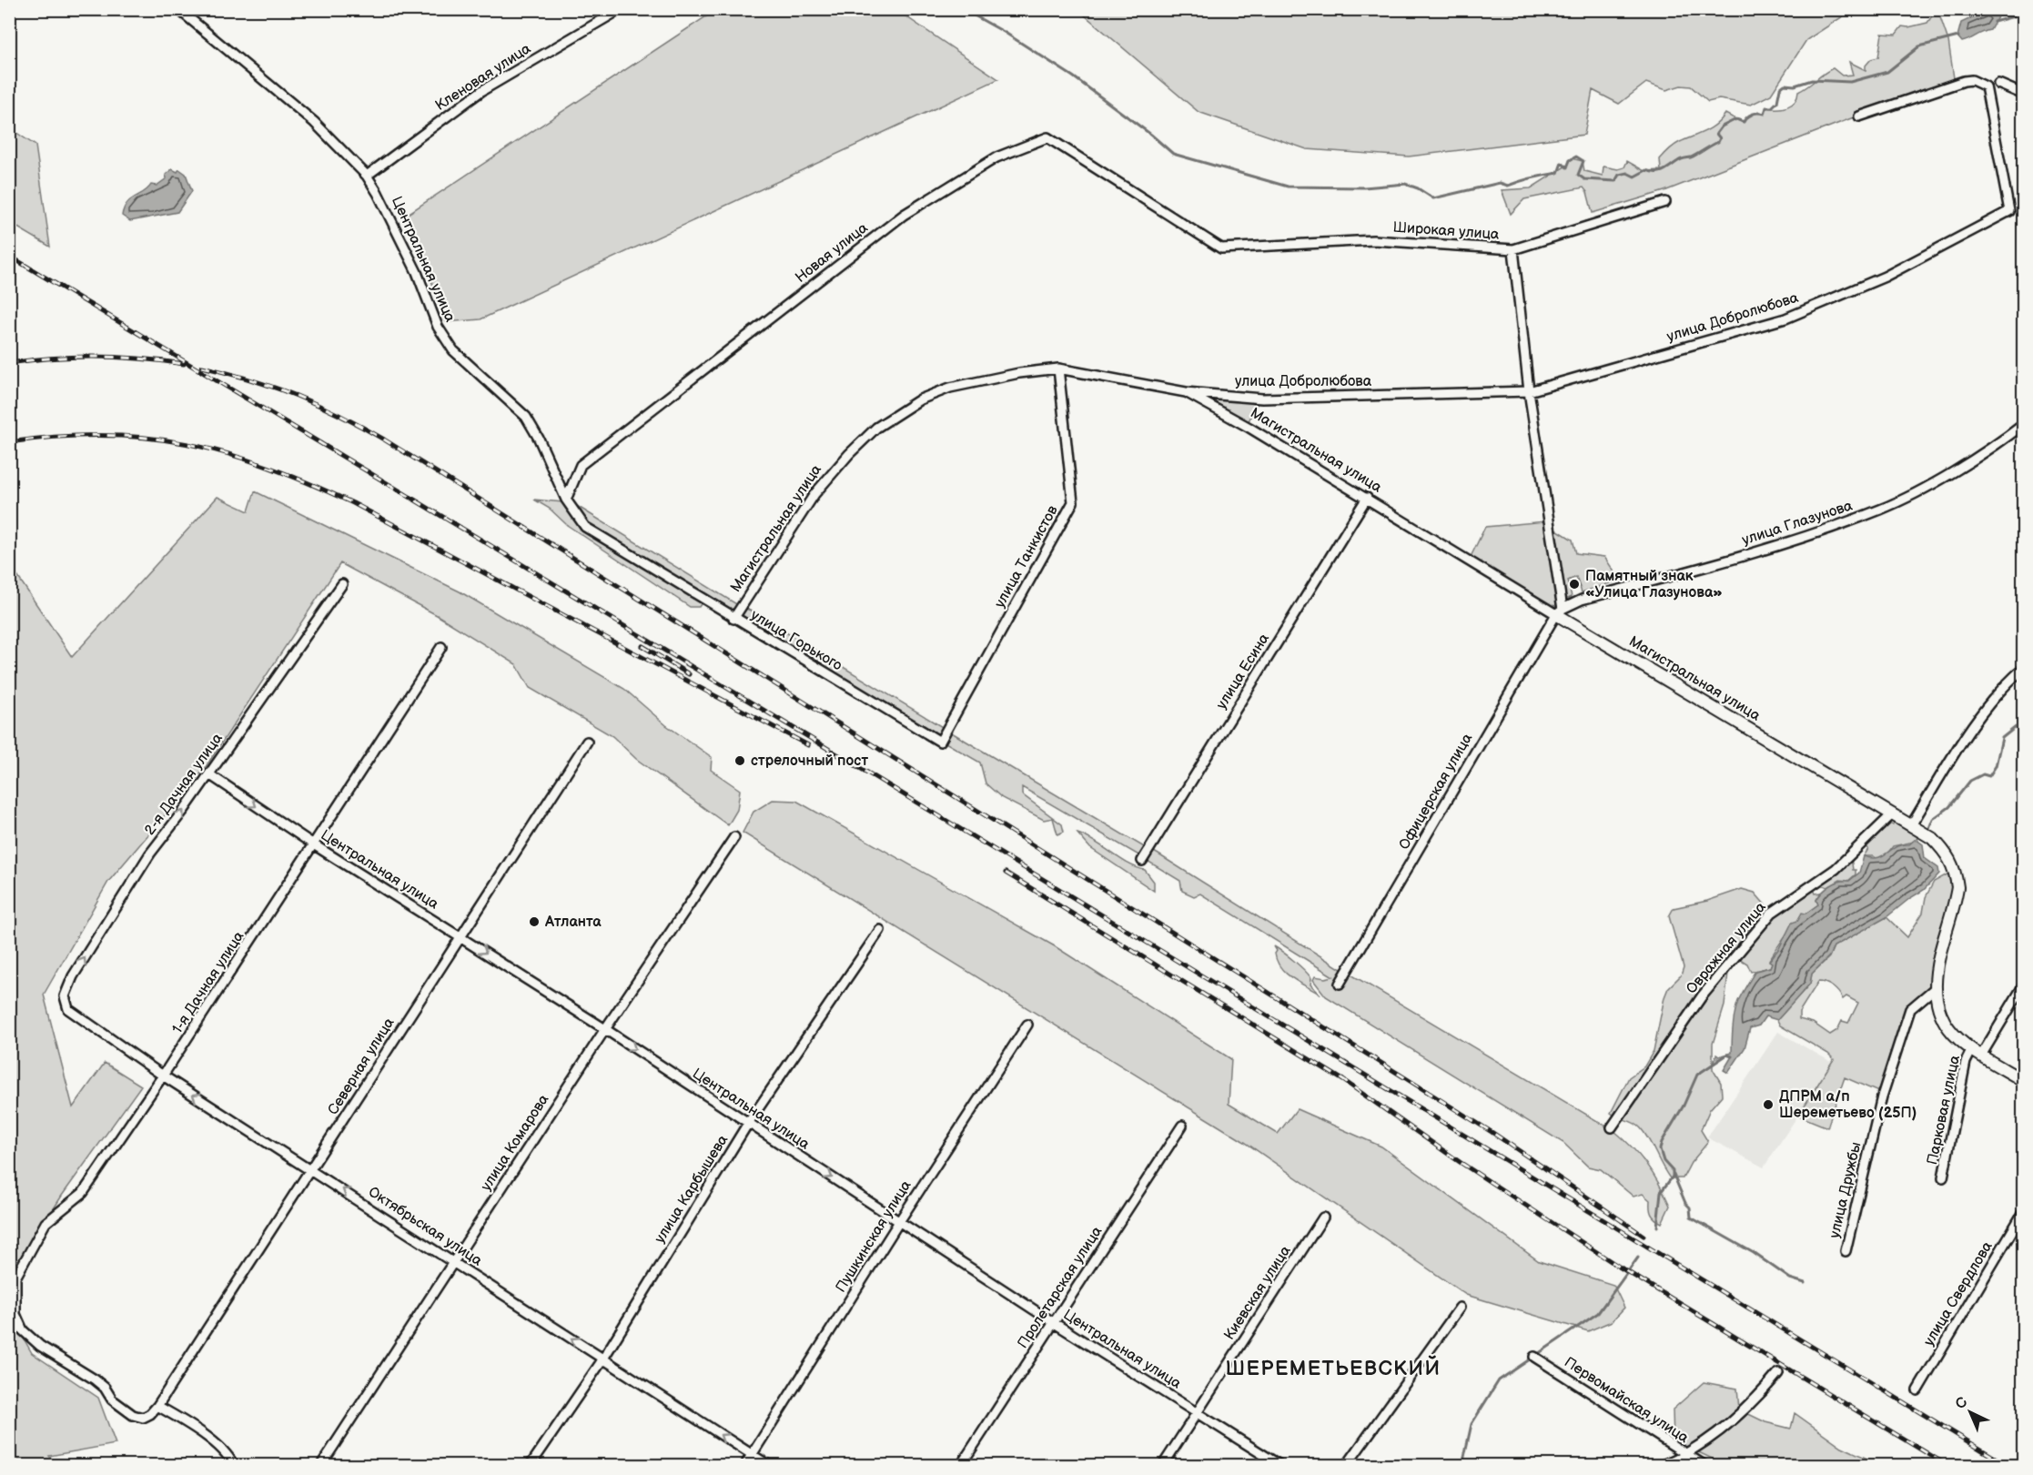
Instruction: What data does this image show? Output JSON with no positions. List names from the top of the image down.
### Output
{
  "streets": {
    "street": [
      "Кленовая улица",
      "Широкая улица",
      "Новая улица",
      "Центральная улица",
      "улица Добролюбова",
      "Магистральная улица",
      "улица Глазунова",
      "улица Танкистов",
      "улица Горького",
      "улица Есина",
      "2-я Дачная улица",
      "Офицерская улица",
      "Овражная улица",
      "1-я Дачная улица",
      "Северная улица",
      "Парковая улица",
      "улица Комарова",
      "улица Карбышева",
      "улица Дружбы",
      "Октябрьская улица",
      "Пушкинская улица",
      "Пролетарская улица",
      "Киевская улица",
      "улица Свердлова",
      "Первомайская улица"
    ]
  },
  "crossings": [
    ["Кленовая улица", "Центральная улица"],
    ["Широкая улица", "Новая улица"],
    ["Широкая улица", "улица Добролюбова"],
    ["Широкая улица", "Магистральная улица"],
    ["Широкая улица", "улица Глазунова"],
    ["Широкая улица", "Офицерская улица"],
    ["Новая улица", "Центральная улица"],
    ["Новая улица", "улица Горького"],
    ["Центральная улица", "улица Горького"],
    ["Центральная улица", "2-я Дачная улица"],
    ["Центральная улица", "1-я Дачная улица"],
    ["Центральная улица", "Северная улица"],
    ["Центральная улица", "улица Комарова"],
    ["Центральная улица", "улица Карбышева"],
    ["Центральная улица", "Пушкинская улица"],
    ["Центральная улица", "Пролетарская улица"],
    ["Центральная улица", "Киевская улица"],
    ["улица Добролюбова", "Магистральная улица"],
    ["Магистральная улица", "улица Глазунова"],
    ["Магистральная улица", "улица Танкистов"],
    ["Магистральная улица", "улица Горького"],
    ["Магистральная улица", "улица Есина"],
    ["Магистральная улица", "Офицерская улица"],
    ["Магистральная улица", "Овражная улица"],
    ["Магистральная улица", "улица Дружбы"],
    ["улица Глазунова", "Офицерская улица"],
    ["улица Танкистов", "улица Горького"],
    ["2-я Дачная улица", "Октябрьская улица"],
    ["1-я Дачная улица", "Северная улица"],
    ["1-я Дачная улица", "Октябрьская улица"],
    ["Северная улица", "Октябрьская улица"],
    ["улица Комарова", "Октябрьская улица"],
    ["улица Карбышева", "Октябрьская улица"],
    ["Октябрьская улица", "Пушкинская улица"]
  ],
  "one_way": ["2-я Дачная улица", "Октябрьская улица"],
  "districts": ["ШЕРЕМЕТЬЕВСКИЙ"],
  "places": [
    "Памятный знак «Улица Глазунова»",
    "стрелочный пост",
    "Атланта",
    "ДПРМ а/п Шереметьево (25П)"
  ],
  "north": "top left"
}
